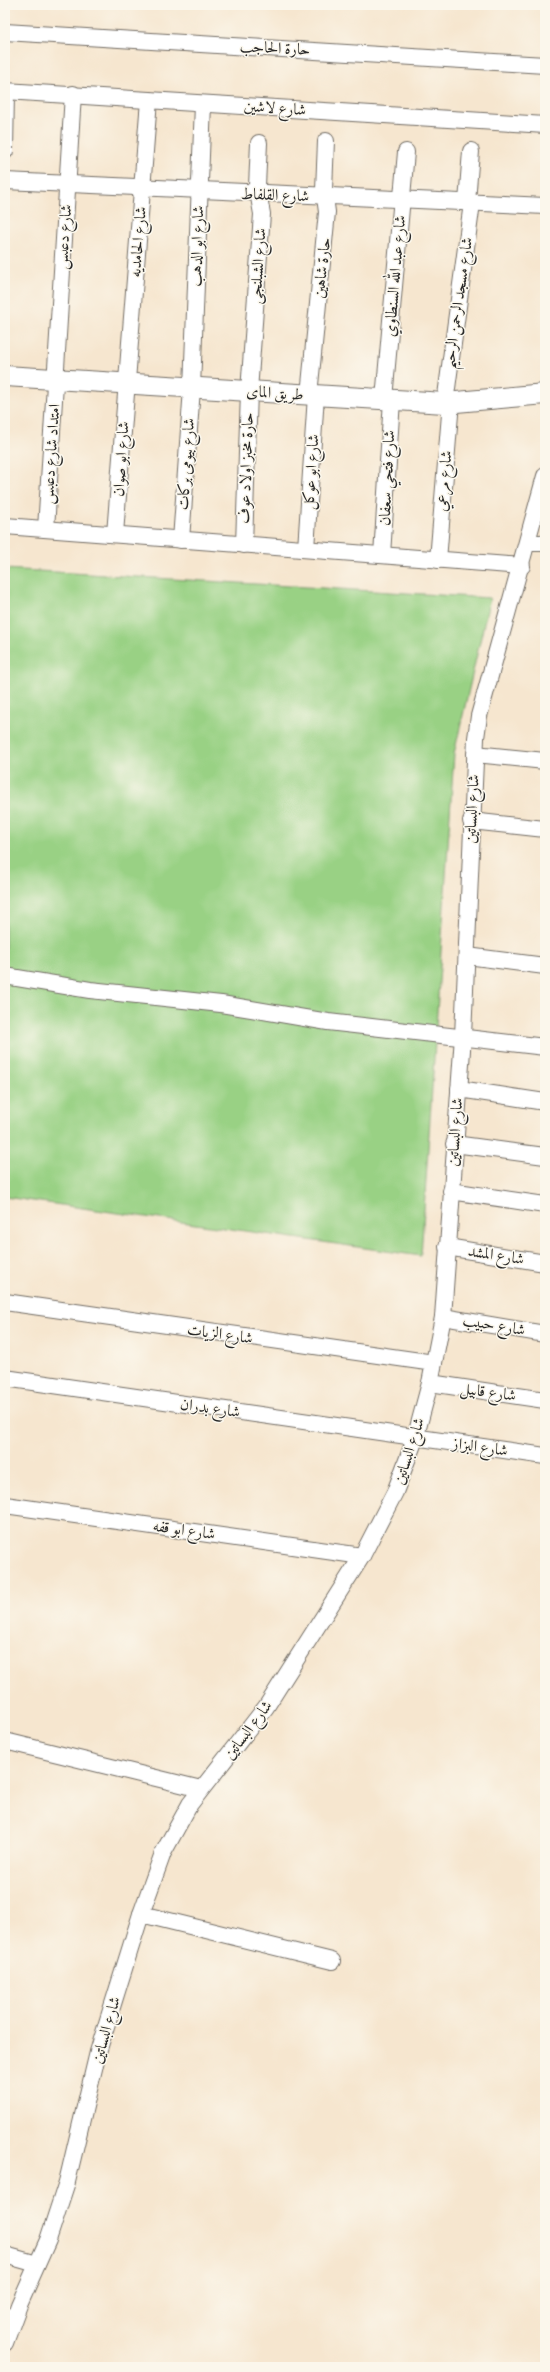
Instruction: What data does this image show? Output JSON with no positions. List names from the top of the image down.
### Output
{
  "streets": {
    "street": [
      "حارة الحاجب",
      "شارع لاشين",
      "شارع القلفاط",
      "شارع دعبس",
      "شارع الحامديه",
      "شارع ابو الدهب",
      "شارع الشبلنجى",
      "حارة شاهين",
      "شارع عبد الله السنطاوي",
      "شارع مسجد الرحمن الرحيم",
      "طريق الماى",
      "امتداد شارع دعبس",
      "شارع ابو صوان",
      "شارع بيومى بركات",
      "حارة مخبز اولاد عوف",
      "شارع ابو عوكل",
      "شارع فتحي سعفان",
      "شارع مرعي",
      "شارع البساتين",
      "شارع المشد",
      "شارع حبيب",
      "شارع الزيات",
      "شارع قابيل",
      "شارع بدران",
      "شارع البزاز",
      "شارع ابو قفه"
    ]
  },
  "crossings": [
    ["شارع لاشين", "شارع دعبس"],
    ["شارع لاشين", "شارع الحامديه"],
    ["شارع لاشين", "شارع ابو الدهب"],
    ["شارع القلفاط", "شارع دعبس"],
    ["شارع القلفاط", "شارع الحامديه"],
    ["شارع القلفاط", "شارع ابو الدهب"],
    ["شارع القلفاط", "شارع الشبلنجى"],
    ["شارع القلفاط", "حارة شاهين"],
    ["شارع القلفاط", "شارع عبد الله السنطاوي"],
    ["شارع القلفاط", "شارع مسجد الرحمن الرحيم"],
    ["شارع دعبس", "طريق الماى"],
    ["شارع دعبس", "امتداد شارع دعبس"],
    ["شارع الحامديه", "طريق الماى"],
    ["شارع الحامديه", "شارع ابو صوان"],
    ["شارع ابو الدهب", "طريق الماى"],
    ["شارع ابو الدهب", "شارع بيومى بركات"],
    ["شارع الشبلنجى", "طريق الماى"],
    ["شارع الشبلنجى", "حارة مخبز اولاد عوف"],
    ["حارة شاهين", "طريق الماى"],
    ["حارة شاهين", "شارع ابو عوكل"],
    ["شارع عبد الله السنطاوي", "طريق الماى"],
    ["شارع عبد الله السنطاوي", "شارع فتحي سعفان"],
    ["شارع مسجد الرحمن الرحيم", "طريق الماى"],
    ["شارع مسجد الرحمن الرحيم", "شارع مرعي"],
    ["طريق الماى", "امتداد شارع دعبس"],
    ["طريق الماى", "شارع ابو صوان"],
    ["طريق الماى", "شارع بيومى بركات"],
    ["طريق الماى", "حارة مخبز اولاد عوف"],
    ["طريق الماى", "شارع ابو عوكل"],
    ["طريق الماى", "شارع فتحي سعفان"],
    ["طريق الماى", "شارع مرعي"],
    ["شارع البساتين", "شارع المشد"],
    ["شارع البساتين", "شارع حبيب"],
    ["شارع البساتين", "شارع الزيات"],
    ["شارع البساتين", "شارع قابيل"],
    ["شارع البساتين", "شارع بدران"],
    ["شارع البساتين", "شارع البزاز"],
    ["شارع البساتين", "شارع ابو قفه"],
    ["شارع بدران", "شارع البزاز"]
  ]
}
